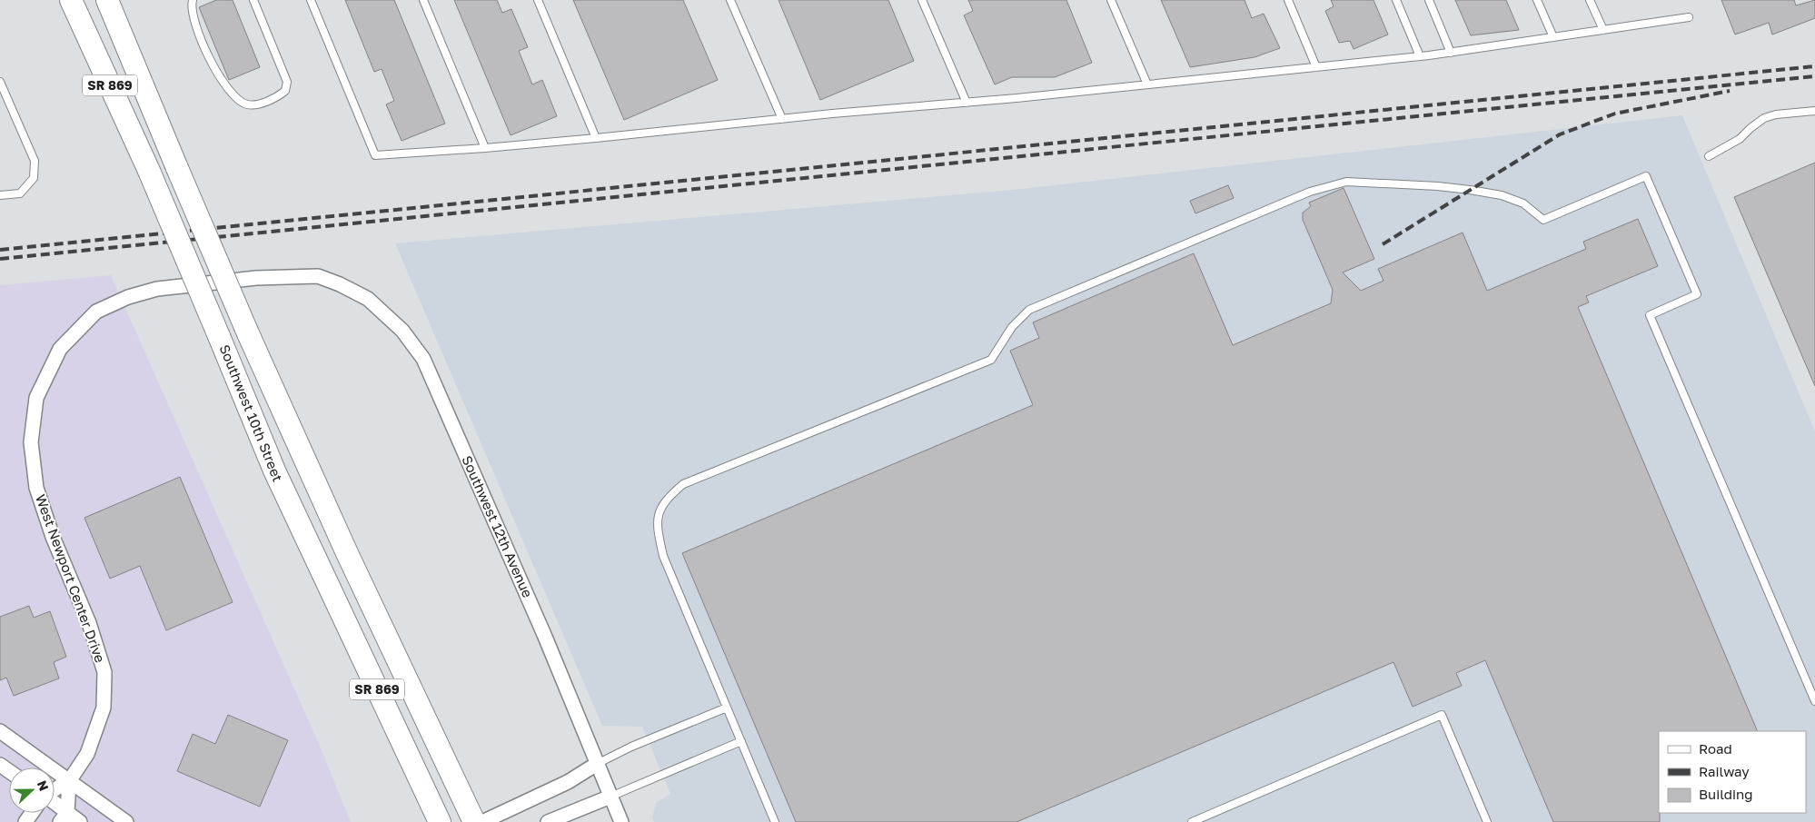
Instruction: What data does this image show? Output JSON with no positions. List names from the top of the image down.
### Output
{
  "streets": {
    "main road": ["SR 869", "Southwest 10th Street"],
    "street": ["Southwest 12th Avenue", "West Newport Center Drive"]
  },
  "crossings": [
    ["Southwest 12th Avenue", "West Newport Center Drive"]
  ],
  "legend": ["Road", "Railway", "Building"],
  "north": "right"
}
